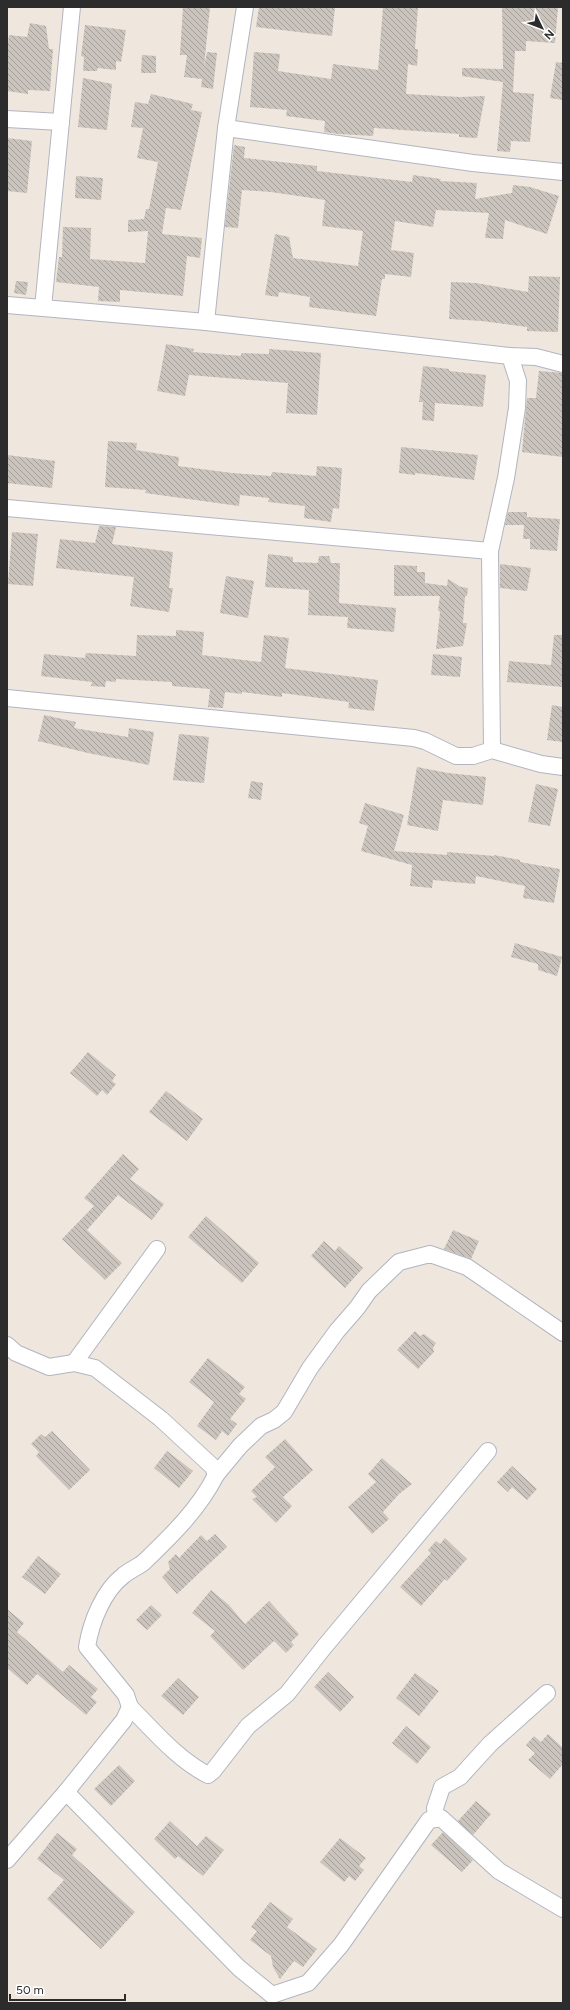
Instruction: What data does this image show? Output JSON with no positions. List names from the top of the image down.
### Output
{
  "scale_bar": "50 m",
  "north": "bottom right"
}
